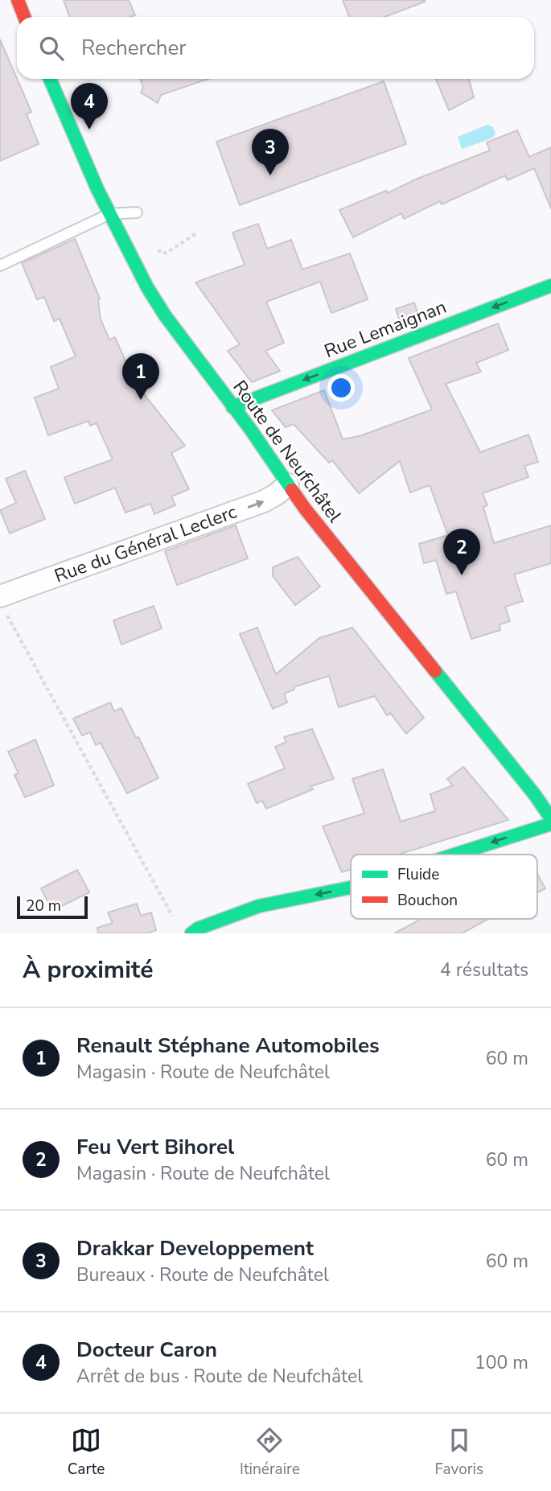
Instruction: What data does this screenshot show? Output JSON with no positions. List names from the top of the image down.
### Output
{
  "streets": {
    "main road": ["Rue Lemaignan", "Route de Neufchâtel"],
    "street": ["Rue du Général Leclerc"]
  },
  "crossings": [
    ["Rue Lemaignan", "Route de Neufchâtel"],
    ["Route de Neufchâtel", "Rue du Général Leclerc"]
  ],
  "one_way": ["Rue Lemaignan", "Rue du Général Leclerc"],
  "legend": ["Fluide", "Bouchon"],
  "scale_bar": "20 m",
  "page": {
    "search": "Rechercher",
    "pins": [
      "4",
      "3",
      "1",
      "2"
    ],
    "scale": "20 m",
    "heading": ["À proximité", "4 résultats"],
    "list": [
      {
        "mark": "1",
        "name": "Renault Stéphane Automobiles",
        "note": "Magasin · Route de Neufchâtel",
        "value": "60 m"
      },
      {
        "mark": "2",
        "name": "Feu Vert Bihorel",
        "note": "Magasin · Route de Neufchâtel",
        "value": "60 m"
      },
      {
        "mark": "3",
        "name": "Drakkar Developpement",
        "note": "Bureaux · Route de Neufchâtel",
        "value": "60 m"
      },
      {
        "mark": "4",
        "name": "Docteur Caron",
        "note": "Arrêt de bus · Route de Neufchâtel",
        "value": "100 m"
      }
    ],
    "nav": ["Carte", "Itinéraire", "Favoris"]
  }
}
